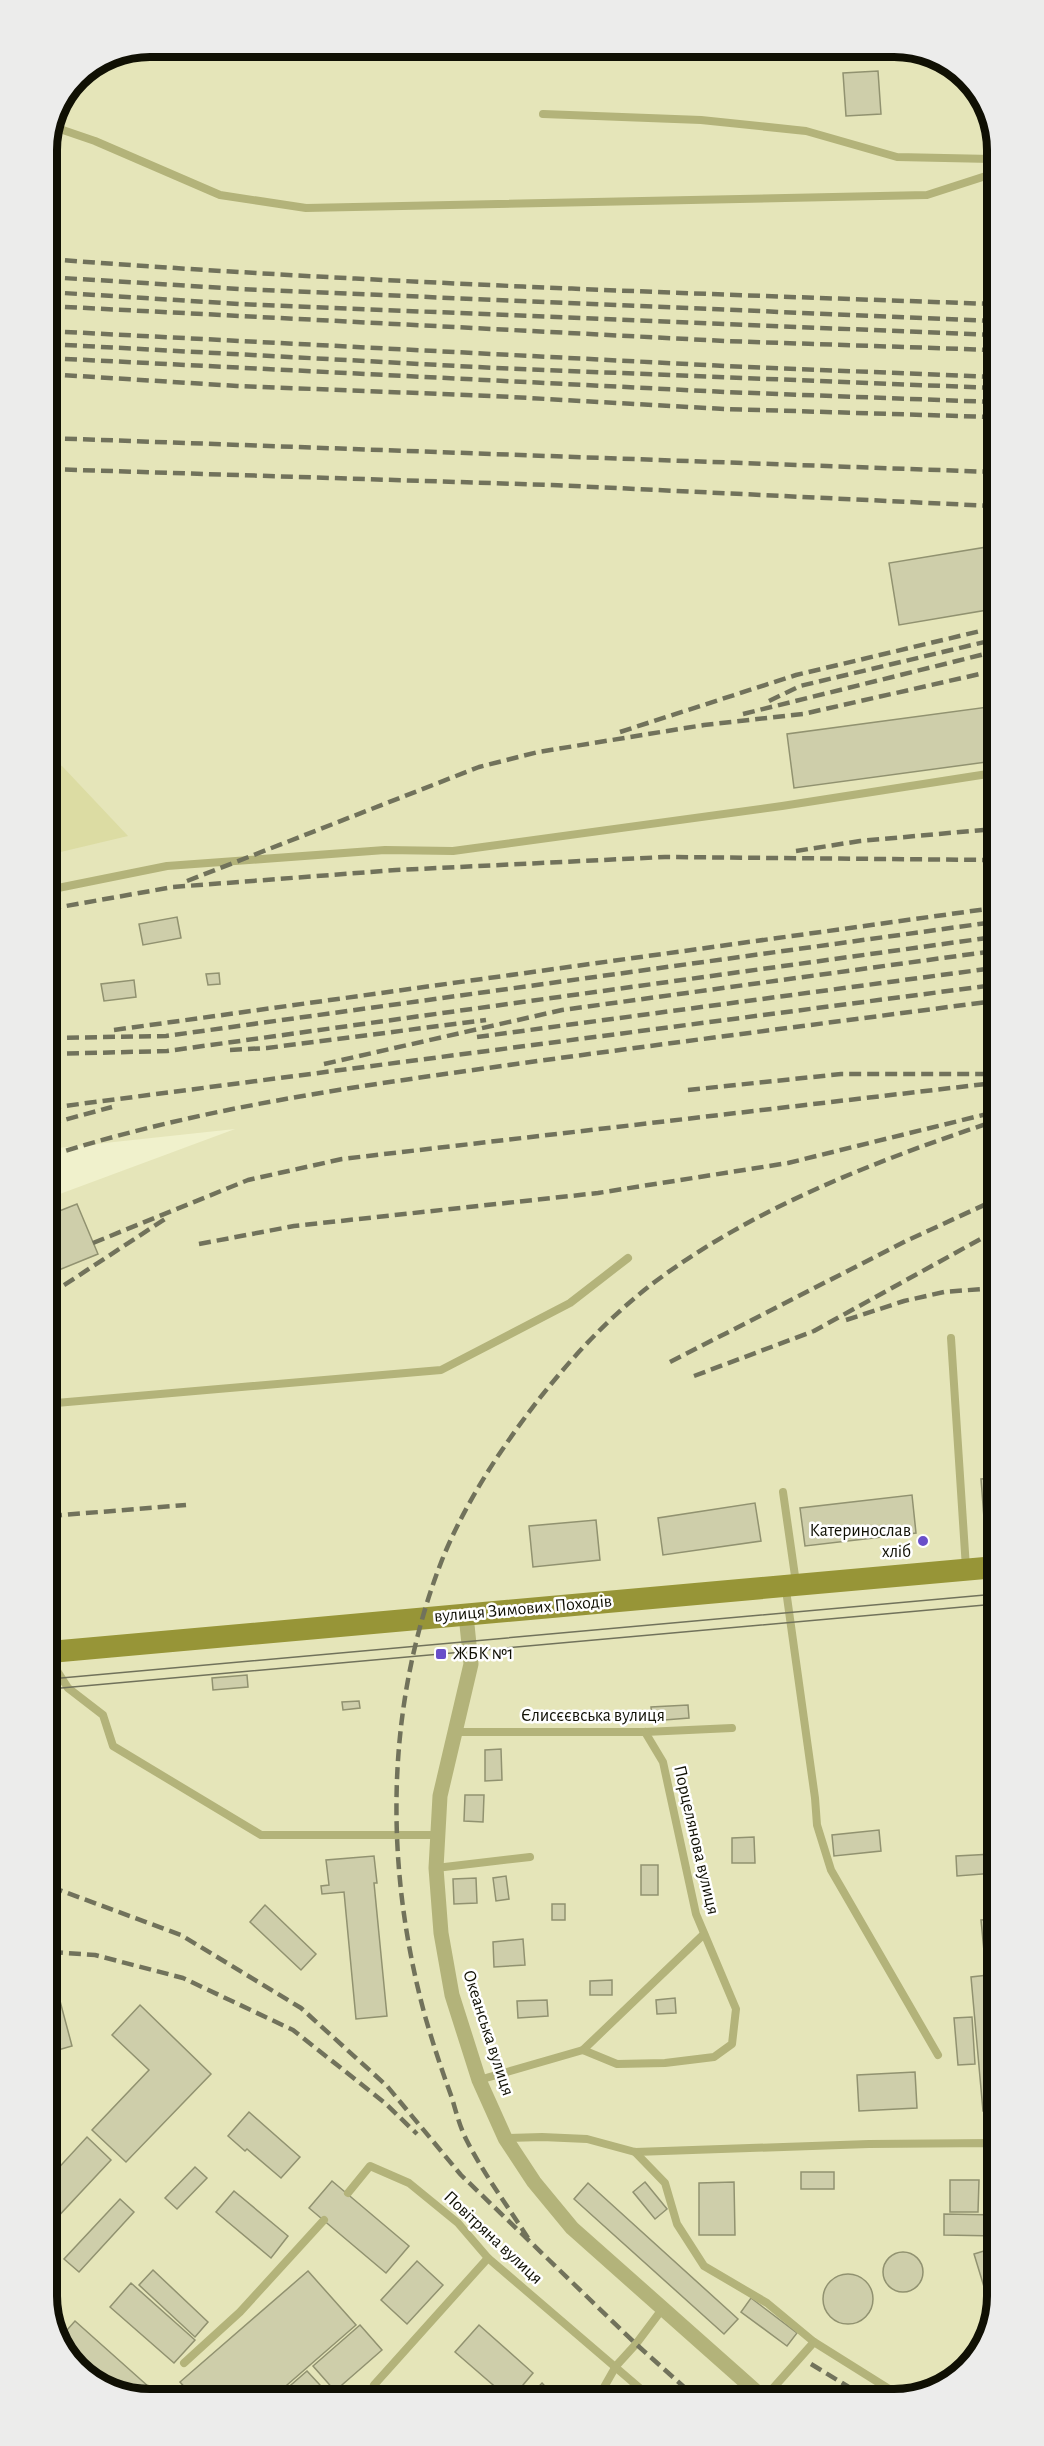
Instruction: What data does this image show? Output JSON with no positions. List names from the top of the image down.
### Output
{
  "streets": {
    "main road": ["вулиця Зимових Походів"],
    "street": ["Океанська вулиця"],
    "lane": ["Єлисєєвська вулиця", "Порцелянова вулиця", "Повітряна вулиця"]
  },
  "crossings": [
    ["вулиця Зимових Походів", "Океанська вулиця"],
    ["Єлисєєвська вулиця", "Порцелянова вулиця"],
    ["Єлисєєвська вулиця", "Океанська вулиця"]
  ],
  "places": {
    "other": ["Катеринослав хліб"],
    "transit": ["ЖБК №1"]
  }
}
